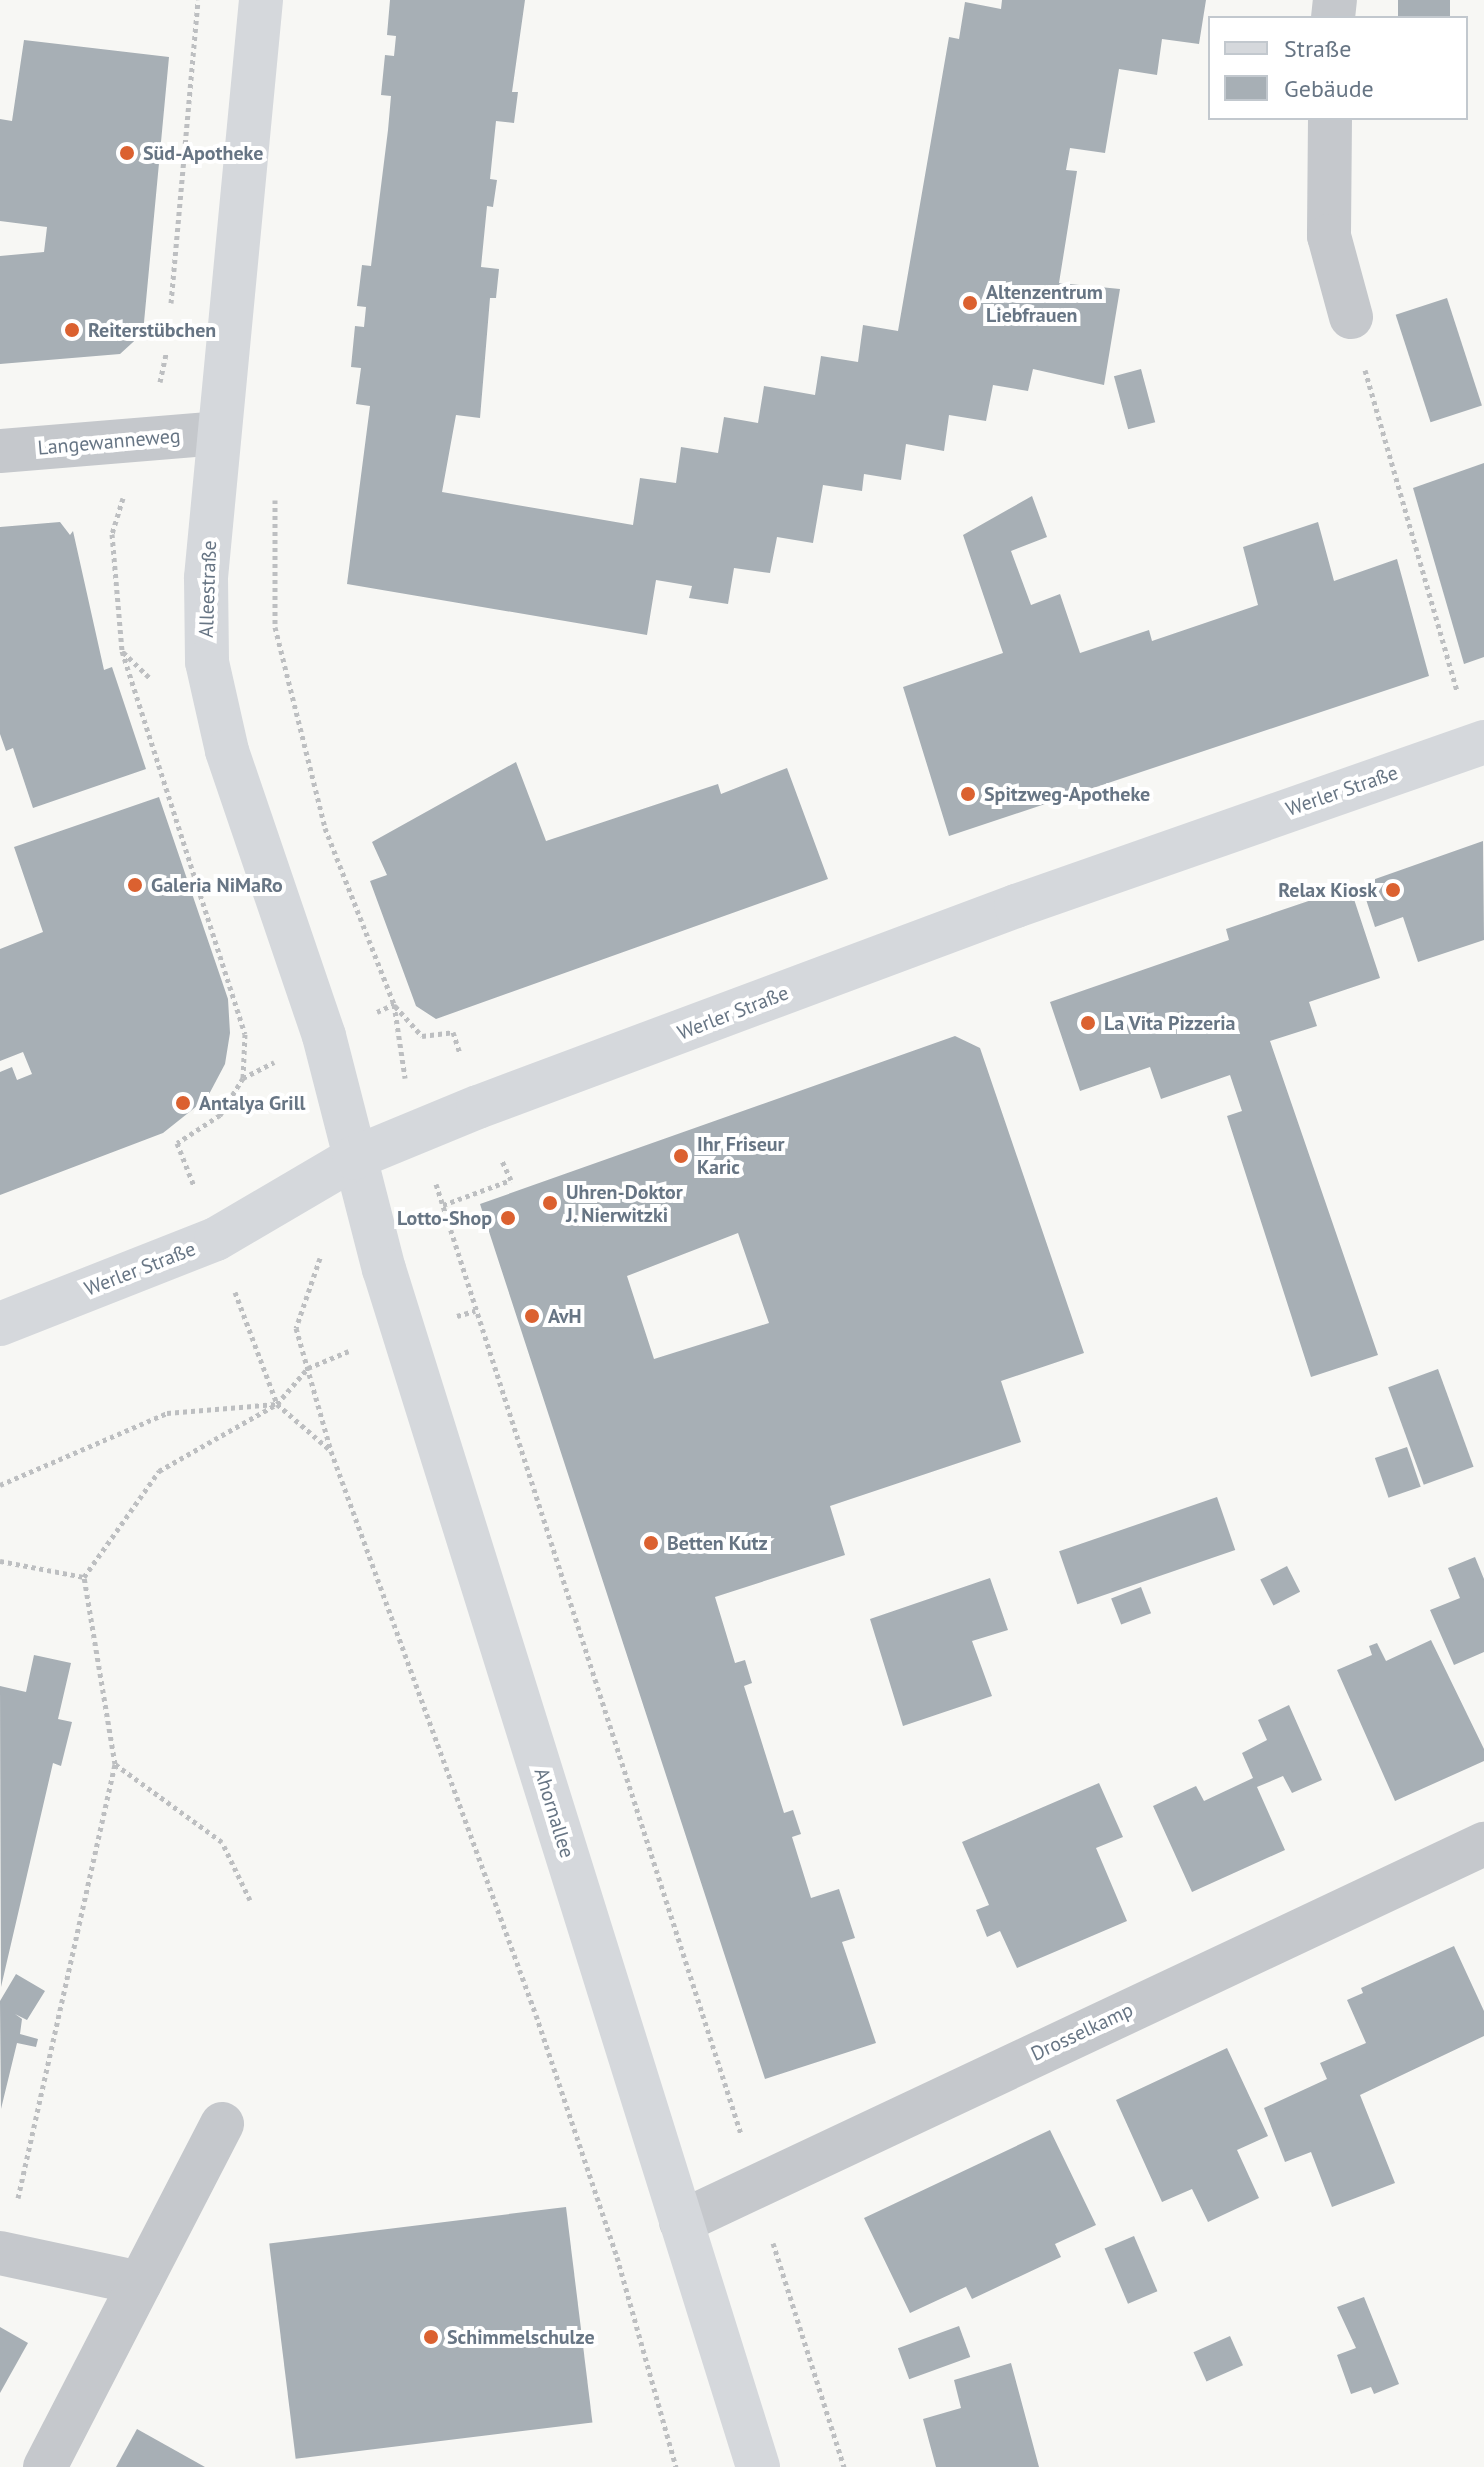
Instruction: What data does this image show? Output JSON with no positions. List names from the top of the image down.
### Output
{
  "streets": {
    "main road": ["Alleestraße", "Werler Straße", "Ahornallee"],
    "street": ["Langewanneweg", "Drosselkamp"]
  },
  "crossings": [
    ["Langewanneweg", "Alleestraße"],
    ["Alleestraße", "Werler Straße"],
    ["Alleestraße", "Ahornallee"],
    ["Werler Straße", "Ahornallee"],
    ["Ahornallee", "Drosselkamp"]
  ],
  "places": [
    "Süd-Apotheke",
    "Altenzentrum Liebfrauen",
    "Reiterstübchen",
    "Spitzweg-Apotheke",
    "Galeria NiMaRo",
    "Relax Kiosk",
    "La Vita Pizzeria",
    "Antalya Grill",
    "Ihr Friseur Karic",
    "Uhren-Doktor J. Nierwitzki",
    "Lotto-Shop",
    "AvH",
    "Betten Kutz",
    "Schimmelschulze"
  ],
  "legend": ["Straße", "Gebäude"]
}
